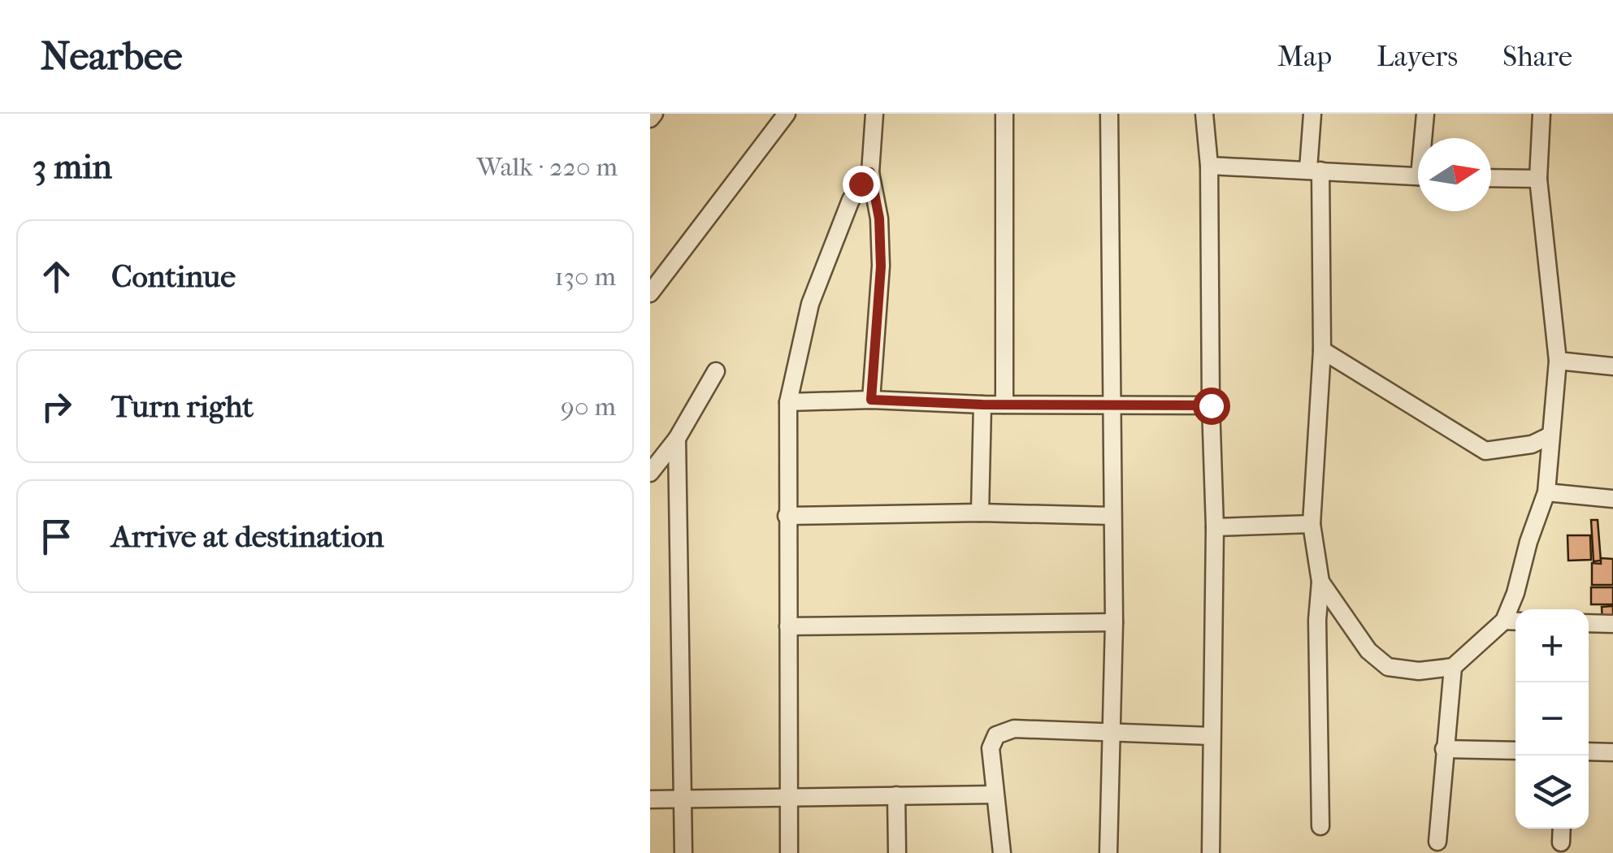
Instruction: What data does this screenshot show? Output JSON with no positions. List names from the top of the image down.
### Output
{
  "north": "right",
  "page": {
    "header": "Nearbee",
    "nav": ["Map", "Layers", "Share"],
    "heading": ["3 min", "Walk · 220 m"],
    "list": [
      ["Continue", "130 m"],
      ["Turn right", "90 m"],
      "Arrive at destination"
    ],
    "map_buttons": ["+", "−"]
  }
}
